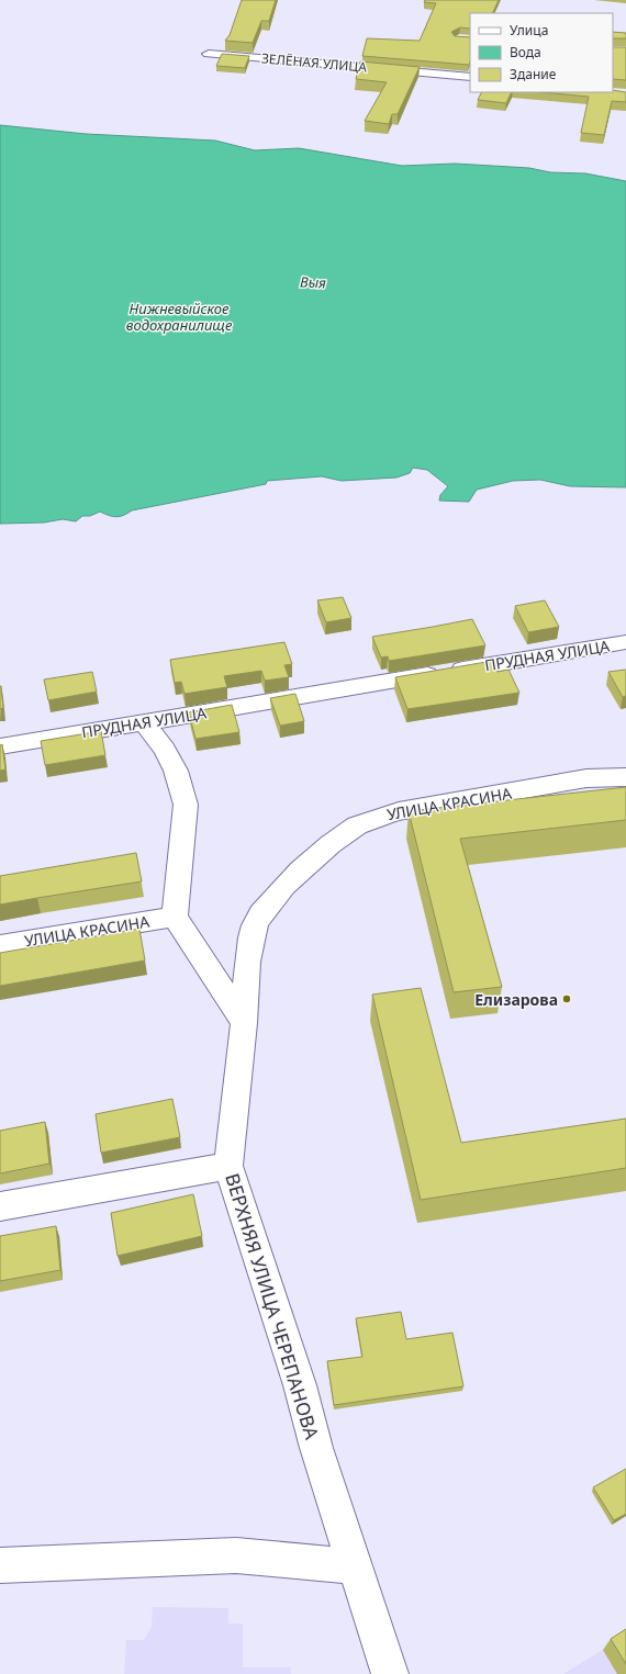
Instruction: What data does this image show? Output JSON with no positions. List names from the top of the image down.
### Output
{
  "streets": {
    "street": [
      "ЗЕЛЁНАЯ УЛИЦА",
      "ПРУДНАЯ УЛИЦА",
      "УЛИЦА КРАСИНА",
      "ВЕРХНЯЯ УЛИЦА ЧЕРЕПАНОВА"
    ]
  },
  "crossings": [
    ["УЛИЦА КРАСИНА", "ВЕРХНЯЯ УЛИЦА ЧЕРЕПАНОВА"]
  ],
  "water": ["Выя", "Нижневыйское водохранилище"],
  "places": ["Елизарова"],
  "legend": ["Улица", "Вода", "Здание"]
}
